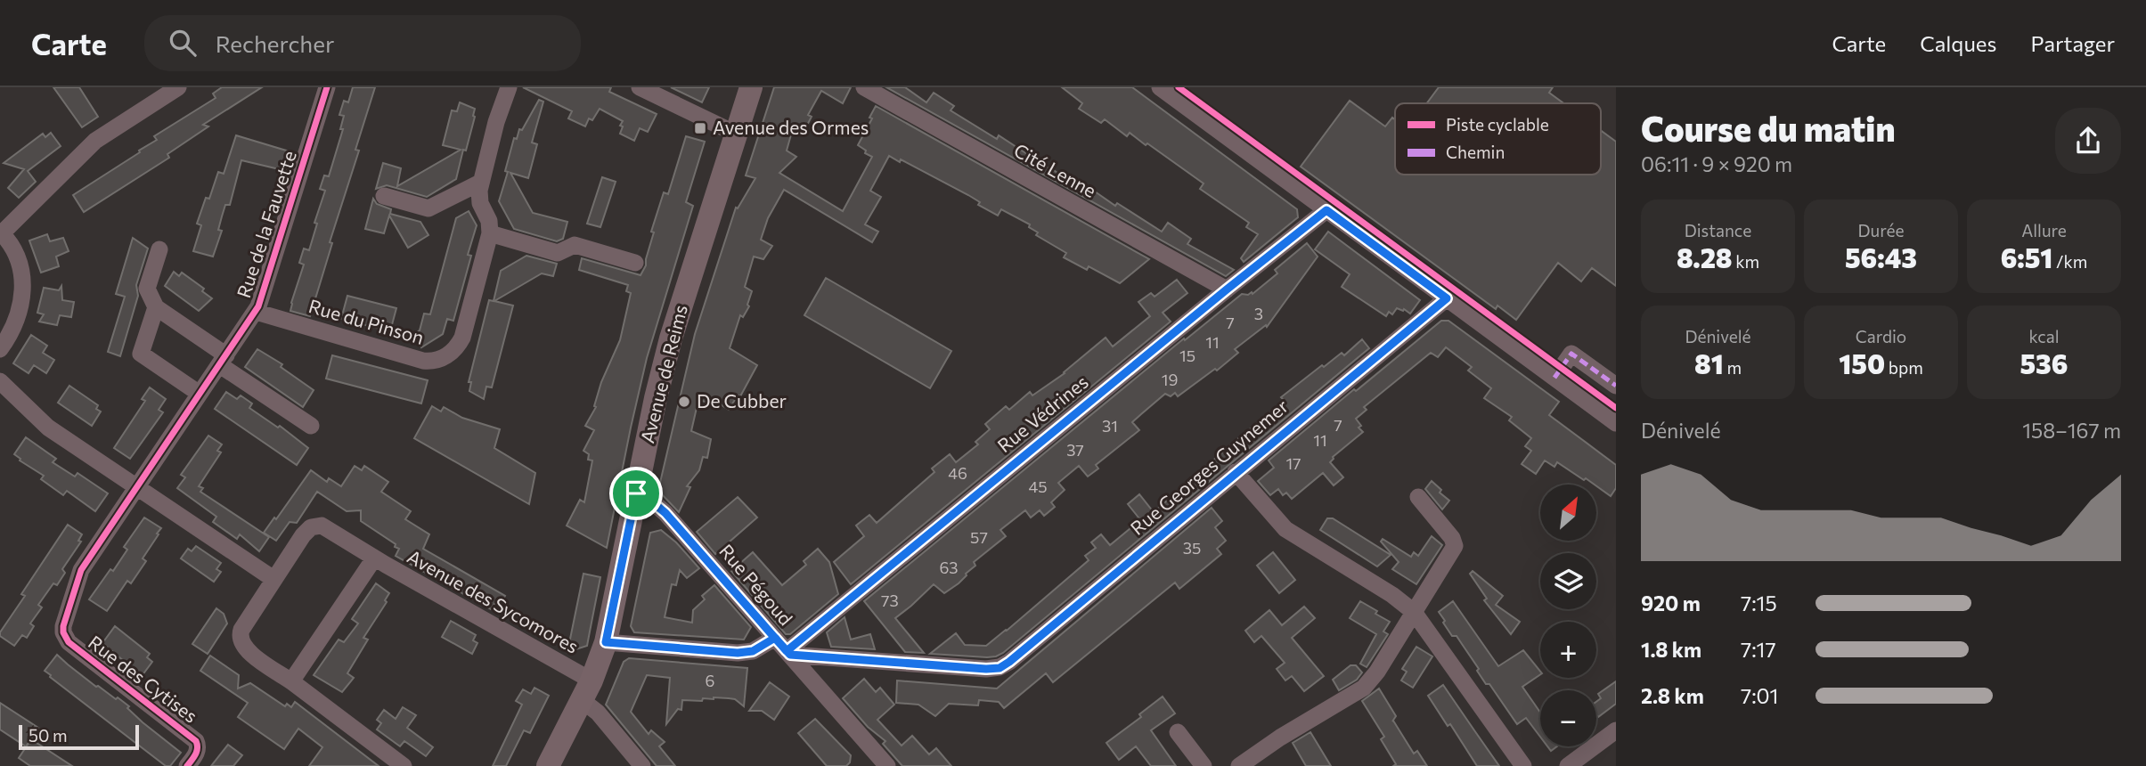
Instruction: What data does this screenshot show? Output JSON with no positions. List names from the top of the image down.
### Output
{
  "streets": {
    "street": [
      "Cité Lenne",
      "Rue de la Fauvette",
      "Rue du Pinson",
      "Avenue de Reims",
      "Rue Védrines",
      "Rue Georges Guynemer",
      "Rue Pégoud",
      "Avenue des Sycomores",
      "Rue des Cytises"
    ]
  },
  "crossings": [
    ["Cité Lenne", "Rue Védrines"],
    ["Rue de la Fauvette", "Rue du Pinson"],
    ["Rue de la Fauvette", "Rue des Cytises"],
    ["Avenue de Reims", "Rue Védrines"],
    ["Avenue de Reims", "Rue Pégoud"],
    ["Avenue de Reims", "Avenue des Sycomores"],
    ["Rue Védrines", "Rue Georges Guynemer"],
    ["Rue Védrines", "Rue Pégoud"],
    ["Rue Georges Guynemer", "Rue Pégoud"]
  ],
  "places": {
    "transit": ["Avenue des Ormes"],
    "other": ["De Cubber"]
  },
  "house_numbers": [
    "3",
    "7",
    "11",
    "15",
    "19",
    "7",
    "31",
    "11",
    "37",
    "17",
    "46",
    "45",
    "57",
    "35",
    "63",
    "73",
    "6"
  ],
  "legend": ["Piste cyclable", "Chemin"],
  "scale_bar": "50 m",
  "north": "top right",
  "page": {
    "header": "Carte",
    "search": "Rechercher",
    "nav": ["Carte", "Calques", "Partager"],
    "heading": ["Course du matin", "06:11 · 9 × 920 m"],
    "stats": [
      ["Distance", "8.28 km"],
      ["Durée", "56:43"],
      ["Allure", "6:51 /km"],
      ["Dénivelé", "81 m"],
      ["Cardio", "150 bpm"],
      ["kcal", "536"]
    ],
    "chart": ["Dénivelé", "158–167 m"],
    "map_buttons": ["+", "−"],
    "list": [
      {
        "name": "920 m",
        "note": "7:15"
      },
      {
        "name": "1.8 km",
        "note": "7:17"
      },
      {
        "name": "2.8 km",
        "note": "7:01"
      }
    ],
    "scale": "50 m"
  }
}
